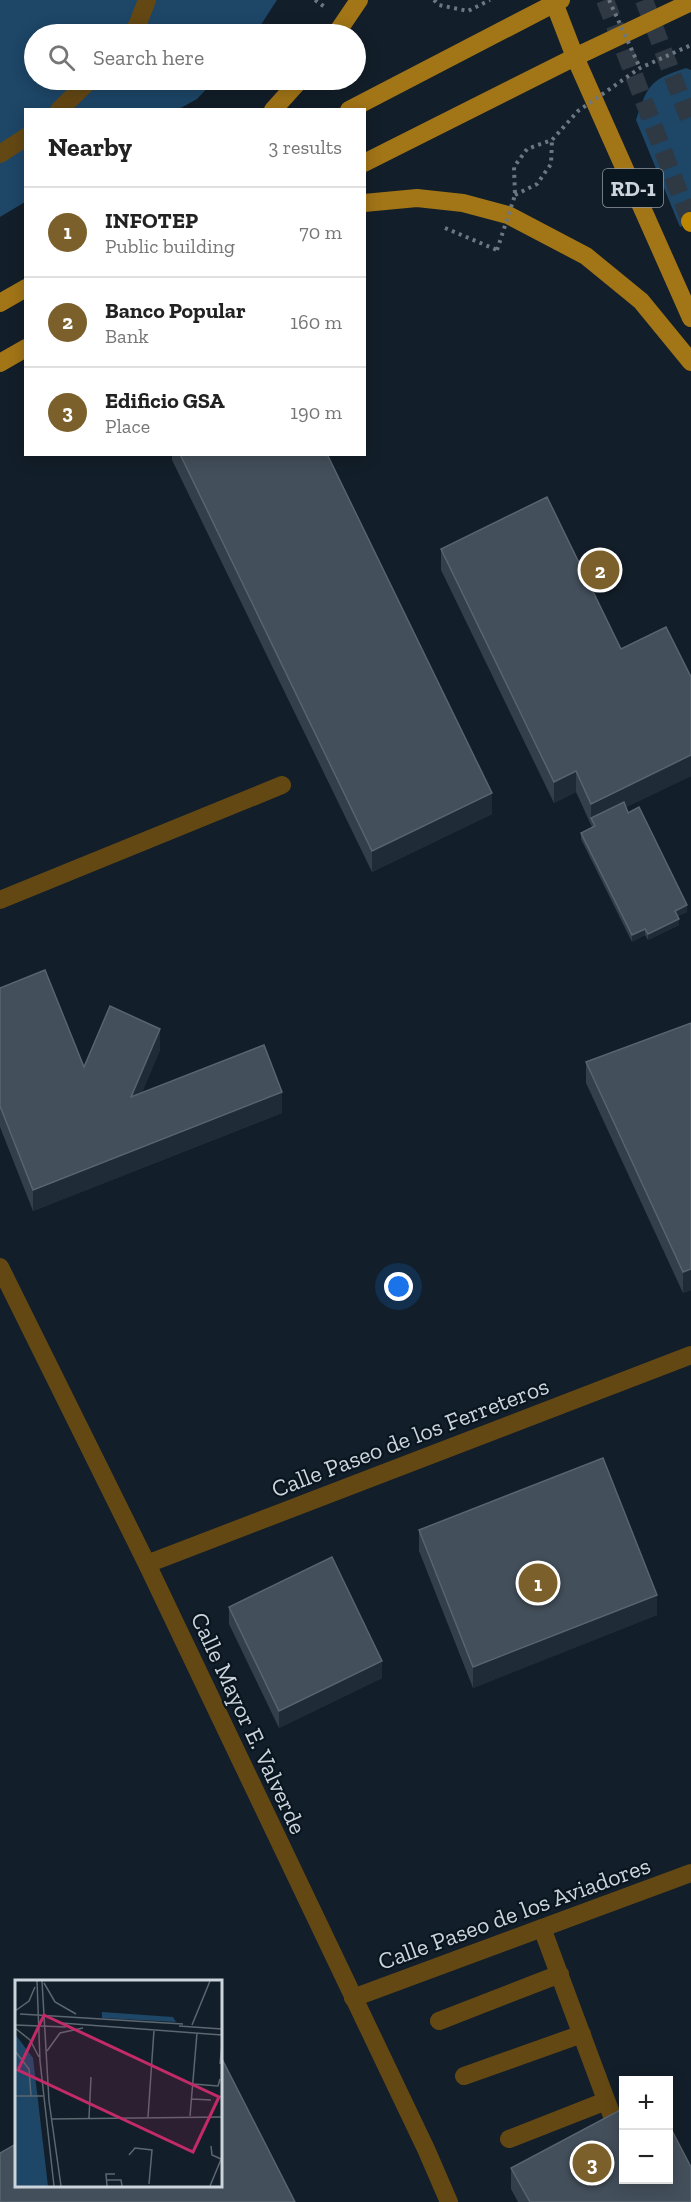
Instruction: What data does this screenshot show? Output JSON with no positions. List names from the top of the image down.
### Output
{
  "streets": {
    "main road": ["RD-1"],
    "street": ["Calle Paseo de los Ferreteros", "Calle Mayor E. Valverde", "Calle Paseo de los Aviadores"]
  },
  "crossings": [
    ["Calle Paseo de los Ferreteros", "Calle Mayor E. Valverde"],
    ["Calle Mayor E. Valverde", "Calle Paseo de los Aviadores"]
  ],
  "page": {
    "search": "Search here",
    "heading": ["Nearby", "3 results"],
    "list": [
      {
        "mark": "1",
        "name": "INFOTEP",
        "note": "Public building",
        "value": "70 m"
      },
      {
        "mark": "2",
        "name": "Banco Popular",
        "note": "Bank",
        "value": "160 m"
      },
      {
        "mark": "3",
        "name": "Edificio GSA",
        "note": "Place",
        "value": "190 m"
      }
    ],
    "pins": ["2", "1", "3"],
    "map_buttons": ["+", "−"]
  }
}
